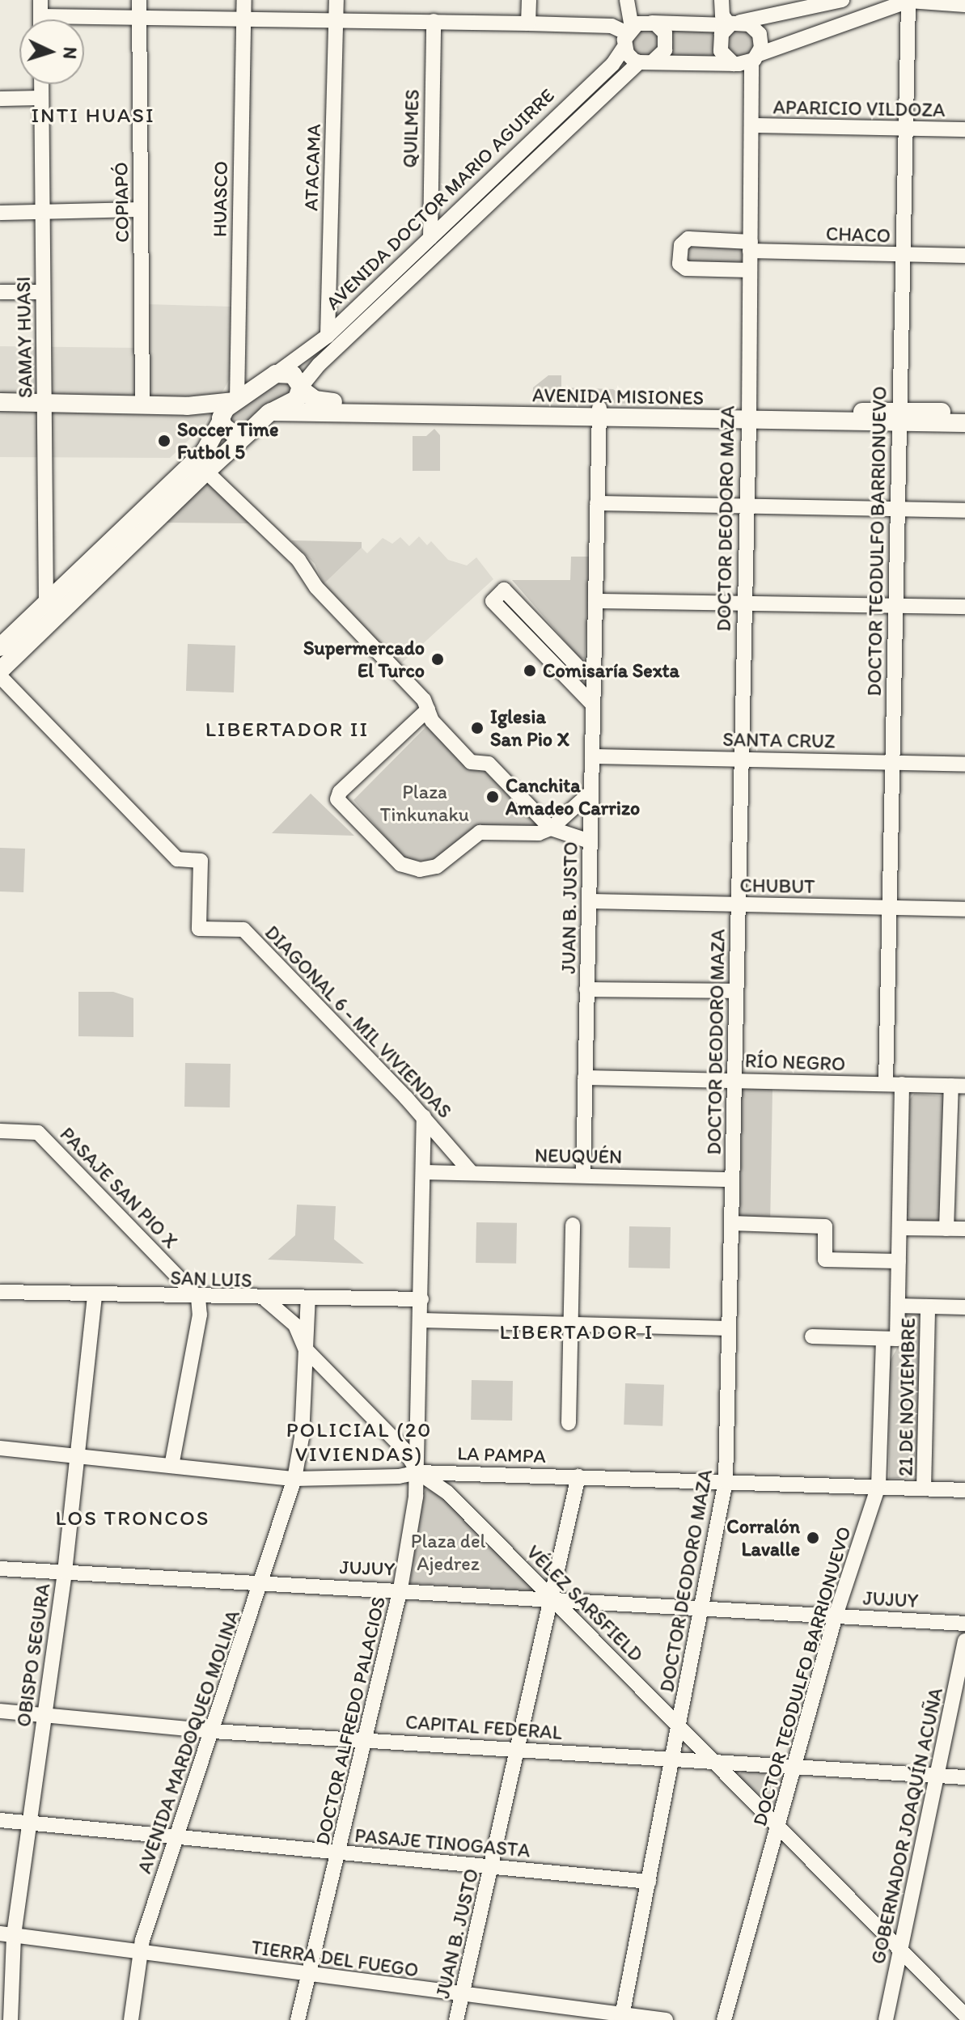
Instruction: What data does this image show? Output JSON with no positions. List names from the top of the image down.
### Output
{
  "streets": {
    "main road": ["AVENIDA MISIONES"],
    "street": [
      "APARICIO VILDOZA",
      "QUILMES",
      "ATACAMA",
      "HUASCO",
      "AVENIDA DOCTOR MARIO AGUIRRE",
      "COPIAPÓ",
      "CHACO",
      "SAMAY HUASI",
      "DOCTOR DEODORO MAZA",
      "DOCTOR TEODULFO BARRIONUEVO",
      "SANTA CRUZ",
      "CHUBUT",
      "JUAN B. JUSTO",
      "DIAGONAL 6 - MIL VIVIENDAS",
      "RÍO NEGRO",
      "NEUQUÉN",
      "PASAJE SAN PIO X",
      "SAN LUIS",
      "21 DE NOVIEMBRE",
      "LA PAMPA",
      "JUJUY",
      "VÉLEZ SARSFIELD",
      "OBISPO SEGURA",
      "DOCTOR ALFREDO PALACIOS",
      "CAPITAL FEDERAL",
      "AVENIDA MARDOQUEO MOLINA",
      "GOBERNADOR JOAQUÍN ACUÑA",
      "PASAJE TINOGASTA",
      "TIERRA DEL FUEGO"
    ]
  },
  "crossings": [
    ["APARICIO VILDOZA", "DOCTOR DEODORO MAZA"],
    ["APARICIO VILDOZA", "DOCTOR TEODULFO BARRIONUEVO"],
    ["QUILMES", "AVENIDA DOCTOR MARIO AGUIRRE"],
    ["ATACAMA", "AVENIDA DOCTOR MARIO AGUIRRE"],
    ["AVENIDA DOCTOR MARIO AGUIRRE", "AVENIDA MISIONES"],
    ["CHACO", "DOCTOR DEODORO MAZA"],
    ["CHACO", "DOCTOR TEODULFO BARRIONUEVO"],
    ["AVENIDA MISIONES", "DOCTOR DEODORO MAZA"],
    ["AVENIDA MISIONES", "DOCTOR TEODULFO BARRIONUEVO"],
    ["AVENIDA MISIONES", "JUAN B. JUSTO"],
    ["DOCTOR DEODORO MAZA", "SANTA CRUZ"],
    ["DOCTOR DEODORO MAZA", "CHUBUT"],
    ["DOCTOR DEODORO MAZA", "RÍO NEGRO"],
    ["DOCTOR DEODORO MAZA", "NEUQUÉN"],
    ["DOCTOR DEODORO MAZA", "LA PAMPA"],
    ["DOCTOR DEODORO MAZA", "JUJUY"],
    ["DOCTOR DEODORO MAZA", "VÉLEZ SARSFIELD"],
    ["DOCTOR DEODORO MAZA", "CAPITAL FEDERAL"],
    ["DOCTOR DEODORO MAZA", "PASAJE TINOGASTA"],
    ["DOCTOR DEODORO MAZA", "TIERRA DEL FUEGO"],
    ["DOCTOR TEODULFO BARRIONUEVO", "SANTA CRUZ"],
    ["DOCTOR TEODULFO BARRIONUEVO", "CHUBUT"],
    ["DOCTOR TEODULFO BARRIONUEVO", "RÍO NEGRO"],
    ["DOCTOR TEODULFO BARRIONUEVO", "LA PAMPA"],
    ["DOCTOR TEODULFO BARRIONUEVO", "JUJUY"],
    ["DOCTOR TEODULFO BARRIONUEVO", "VÉLEZ SARSFIELD"],
    ["DOCTOR TEODULFO BARRIONUEVO", "CAPITAL FEDERAL"],
    ["SANTA CRUZ", "JUAN B. JUSTO"],
    ["CHUBUT", "JUAN B. JUSTO"],
    ["JUAN B. JUSTO", "RÍO NEGRO"],
    ["JUAN B. JUSTO", "NEUQUÉN"],
    ["JUAN B. JUSTO", "LA PAMPA"],
    ["JUAN B. JUSTO", "JUJUY"],
    ["JUAN B. JUSTO", "VÉLEZ SARSFIELD"],
    ["JUAN B. JUSTO", "CAPITAL FEDERAL"],
    ["JUAN B. JUSTO", "PASAJE TINOGASTA"],
    ["JUAN B. JUSTO", "TIERRA DEL FUEGO"],
    ["DIAGONAL 6 - MIL VIVIENDAS", "NEUQUÉN"],
    ["DIAGONAL 6 - MIL VIVIENDAS", "DOCTOR ALFREDO PALACIOS"],
    ["NEUQUÉN", "DOCTOR ALFREDO PALACIOS"],
    ["PASAJE SAN PIO X", "SAN LUIS"],
    ["SAN LUIS", "VÉLEZ SARSFIELD"],
    ["SAN LUIS", "OBISPO SEGURA"],
    ["SAN LUIS", "DOCTOR ALFREDO PALACIOS"],
    ["SAN LUIS", "AVENIDA MARDOQUEO MOLINA"],
    ["21 DE NOVIEMBRE", "LA PAMPA"],
    ["LA PAMPA", "VÉLEZ SARSFIELD"],
    ["LA PAMPA", "OBISPO SEGURA"],
    ["LA PAMPA", "DOCTOR ALFREDO PALACIOS"],
    ["LA PAMPA", "AVENIDA MARDOQUEO MOLINA"],
    ["JUJUY", "VÉLEZ SARSFIELD"],
    ["JUJUY", "OBISPO SEGURA"],
    ["JUJUY", "DOCTOR ALFREDO PALACIOS"],
    ["JUJUY", "AVENIDA MARDOQUEO MOLINA"],
    ["VÉLEZ SARSFIELD", "DOCTOR ALFREDO PALACIOS"],
    ["VÉLEZ SARSFIELD", "CAPITAL FEDERAL"],
    ["VÉLEZ SARSFIELD", "AVENIDA MARDOQUEO MOLINA"],
    ["VÉLEZ SARSFIELD", "GOBERNADOR JOAQUÍN ACUÑA"],
    ["OBISPO SEGURA", "CAPITAL FEDERAL"],
    ["OBISPO SEGURA", "PASAJE TINOGASTA"],
    ["OBISPO SEGURA", "TIERRA DEL FUEGO"],
    ["DOCTOR ALFREDO PALACIOS", "CAPITAL FEDERAL"],
    ["DOCTOR ALFREDO PALACIOS", "PASAJE TINOGASTA"],
    ["DOCTOR ALFREDO PALACIOS", "TIERRA DEL FUEGO"],
    ["CAPITAL FEDERAL", "AVENIDA MARDOQUEO MOLINA"],
    ["CAPITAL FEDERAL", "GOBERNADOR JOAQUÍN ACUÑA"],
    ["AVENIDA MARDOQUEO MOLINA", "PASAJE TINOGASTA"],
    ["AVENIDA MARDOQUEO MOLINA", "TIERRA DEL FUEGO"]
  ],
  "districts": [
    "INTI HUASI",
    "LIBERTADOR II",
    "LIBERTADOR I",
    "POLICIAL (20 VIVIENDAS)",
    "LOS TRONCOS"
  ],
  "parks": ["Plaza Tinkunaku", "Plaza del Ajedrez"],
  "places": [
    "Soccer Time Futbol 5",
    "Supermercado El Turco",
    "Comisaría Sexta",
    "Iglesia San Pio X",
    "Canchita Amadeo Carrizo",
    "Corralón Lavalle"
  ],
  "north": "right"
}
